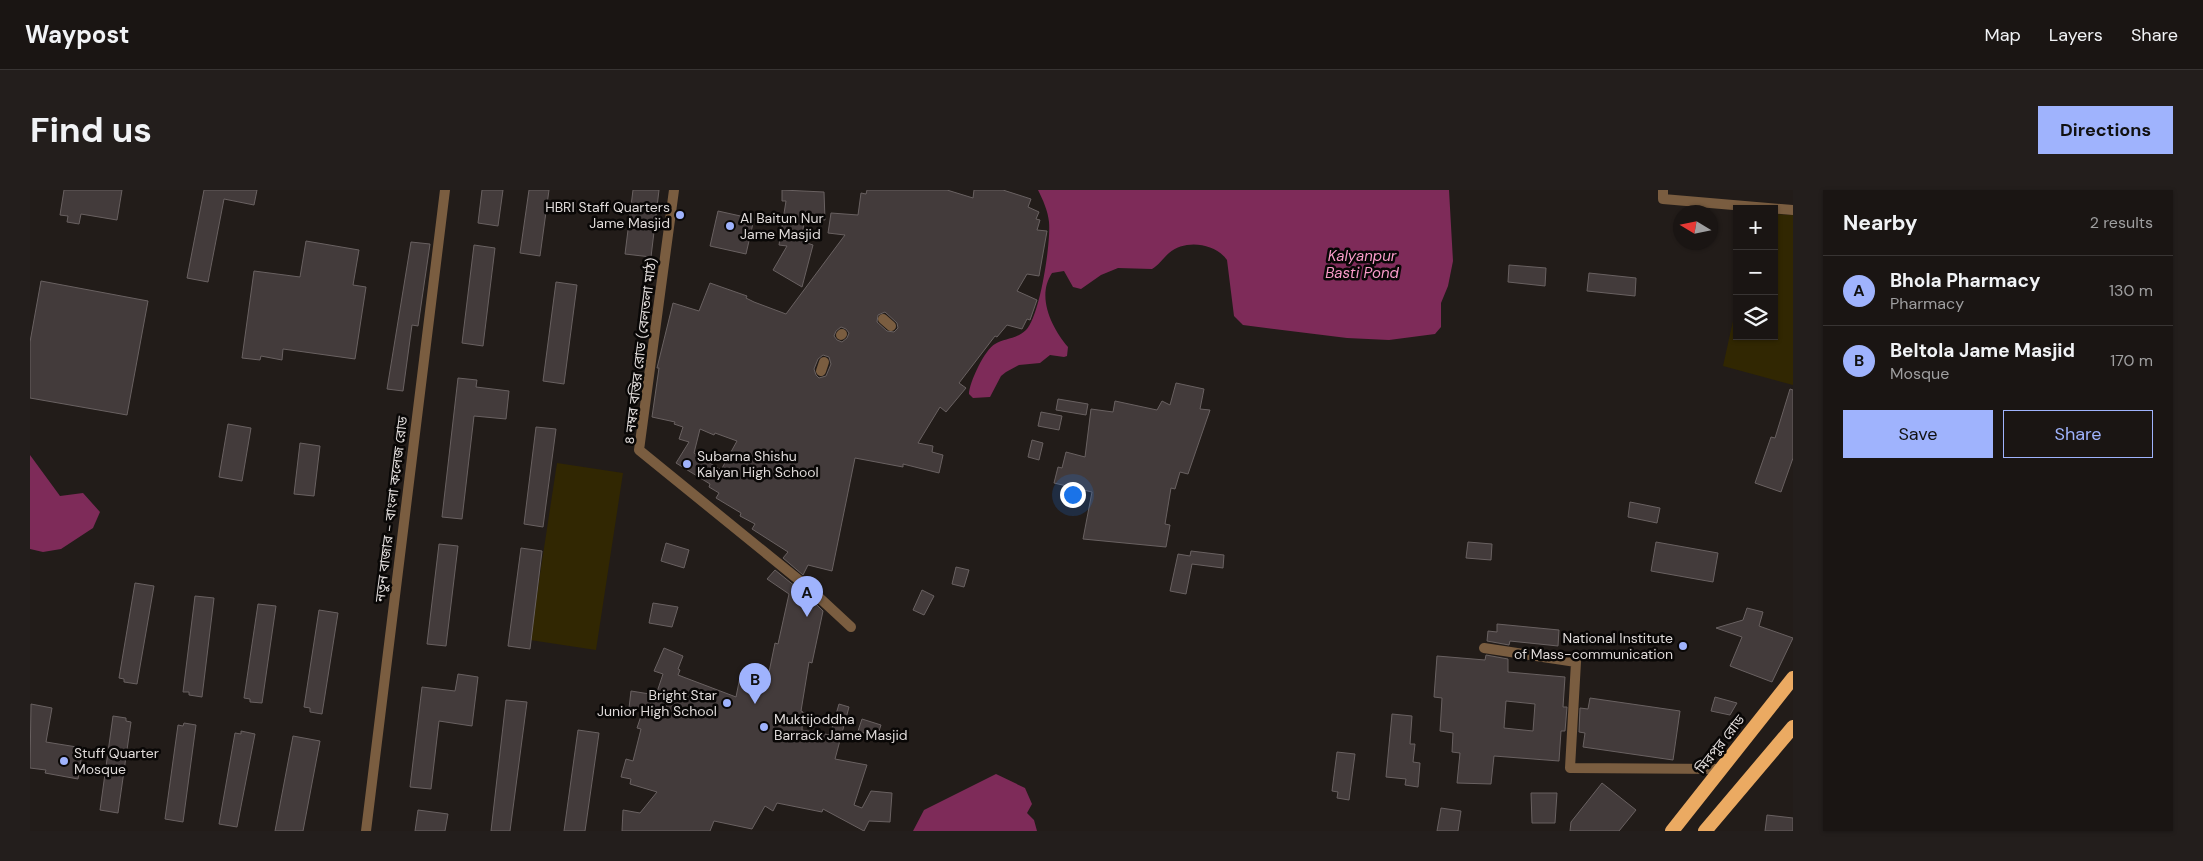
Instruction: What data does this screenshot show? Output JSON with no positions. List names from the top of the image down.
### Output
{
  "streets": {
    "highway": ["মিরপুর রোড"],
    "street": ["৪ নম্বর বস্তির রোড (বেলতলা মাঠ)", "নতুন বাজার - বাংলা কলেজ রোড"]
  },
  "water": ["Kalyanpur Basti Pond"],
  "places": [
    "HBRI Staff Quarters Jame Masjid",
    "Al Baitun Nur Jame Masjid",
    "Subarna Shishu Kalyan High School",
    "National Institute of Mass-communication",
    "Bright Star Junior High School",
    "Muktijoddha Barrack Jame Masjid",
    "Stuff Quarter Mosque"
  ],
  "north": "left",
  "page": {
    "header": "Waypost",
    "nav": ["Map", "Layers", "Share"],
    "buttons": [
      "Directions",
      ["Save", "Share"]
    ],
    "title": "Find us",
    "heading": ["Nearby", "2 results"],
    "map_buttons": ["+", "−"],
    "list": [
      {
        "mark": "A",
        "name": "Bhola Pharmacy",
        "note": "Pharmacy",
        "value": "130 m"
      },
      {
        "mark": "B",
        "name": "Beltola Jame Masjid",
        "note": "Mosque",
        "value": "170 m"
      }
    ],
    "pins": ["A", "B"]
  }
}
